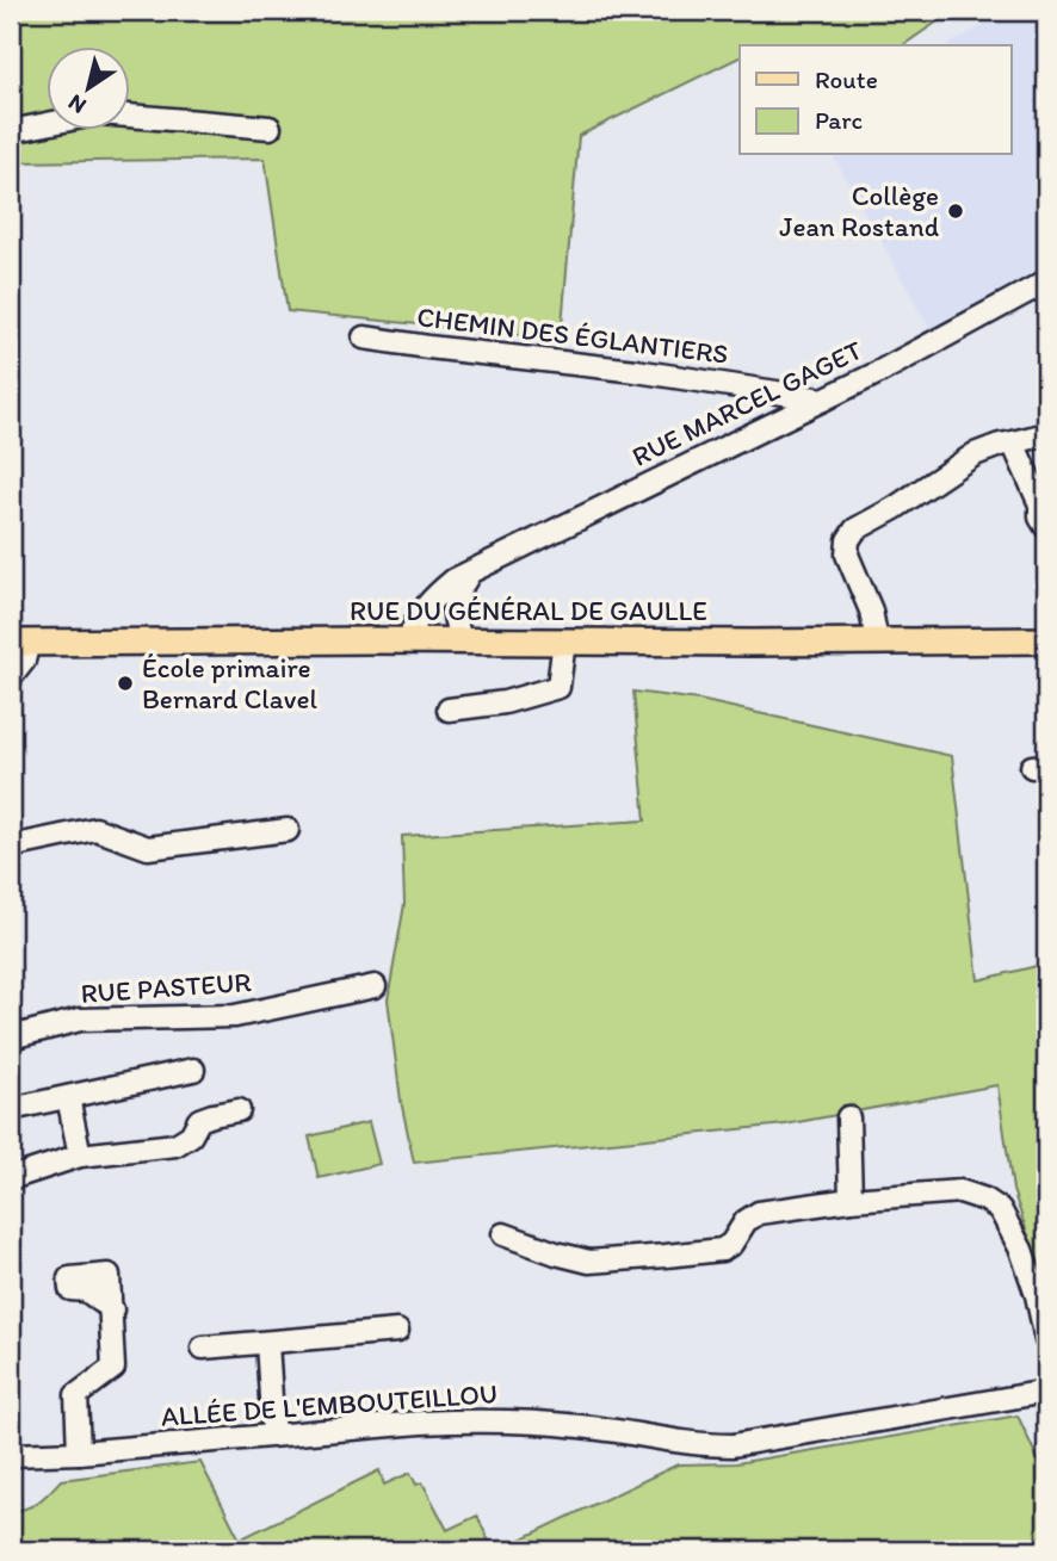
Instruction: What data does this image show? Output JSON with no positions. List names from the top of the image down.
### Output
{
  "streets": {
    "main road": ["RUE DU GÉNÉRAL DE GAULLE"],
    "street": [
      "CHEMIN DES ÉGLANTIERS",
      "RUE MARCEL GAGET",
      "RUE PASTEUR",
      "ALLÉE DE L'EMBOUTEILLOU"
    ]
  },
  "crossings": [
    ["CHEMIN DES ÉGLANTIERS", "RUE MARCEL GAGET"],
    ["RUE MARCEL GAGET", "RUE DU GÉNÉRAL DE GAULLE"]
  ],
  "places": ["Collège Jean Rostand", "École primaire Bernard Clavel"],
  "legend": ["Route", "Parc"],
  "north": "bottom left"
}
